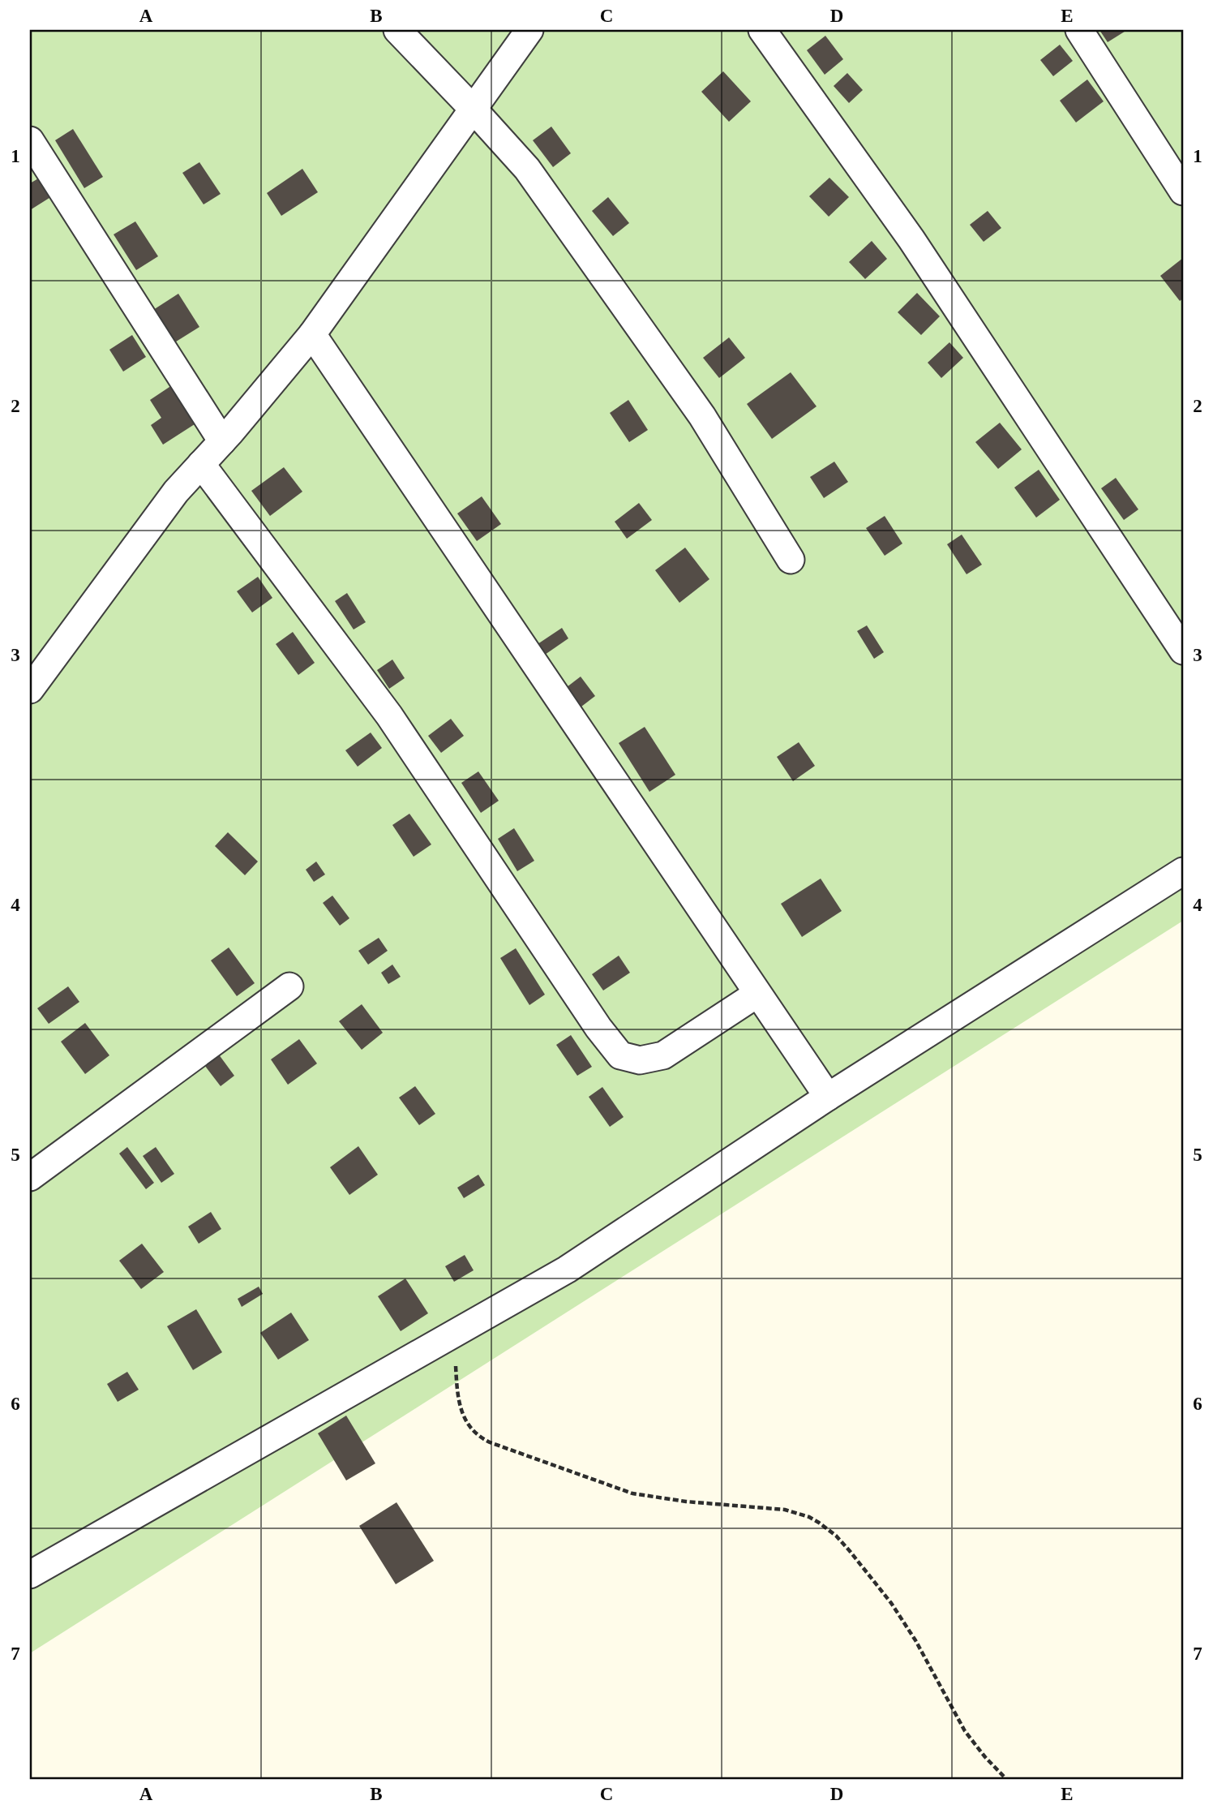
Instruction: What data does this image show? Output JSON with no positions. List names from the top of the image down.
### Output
{
  "grid": {
    "columns": [
      "A",
      "B",
      "C",
      "D",
      "E"
    ],
    "rows": [
      "1",
      "2",
      "3",
      "4",
      "5",
      "6",
      "7"
    ]
  }
}
